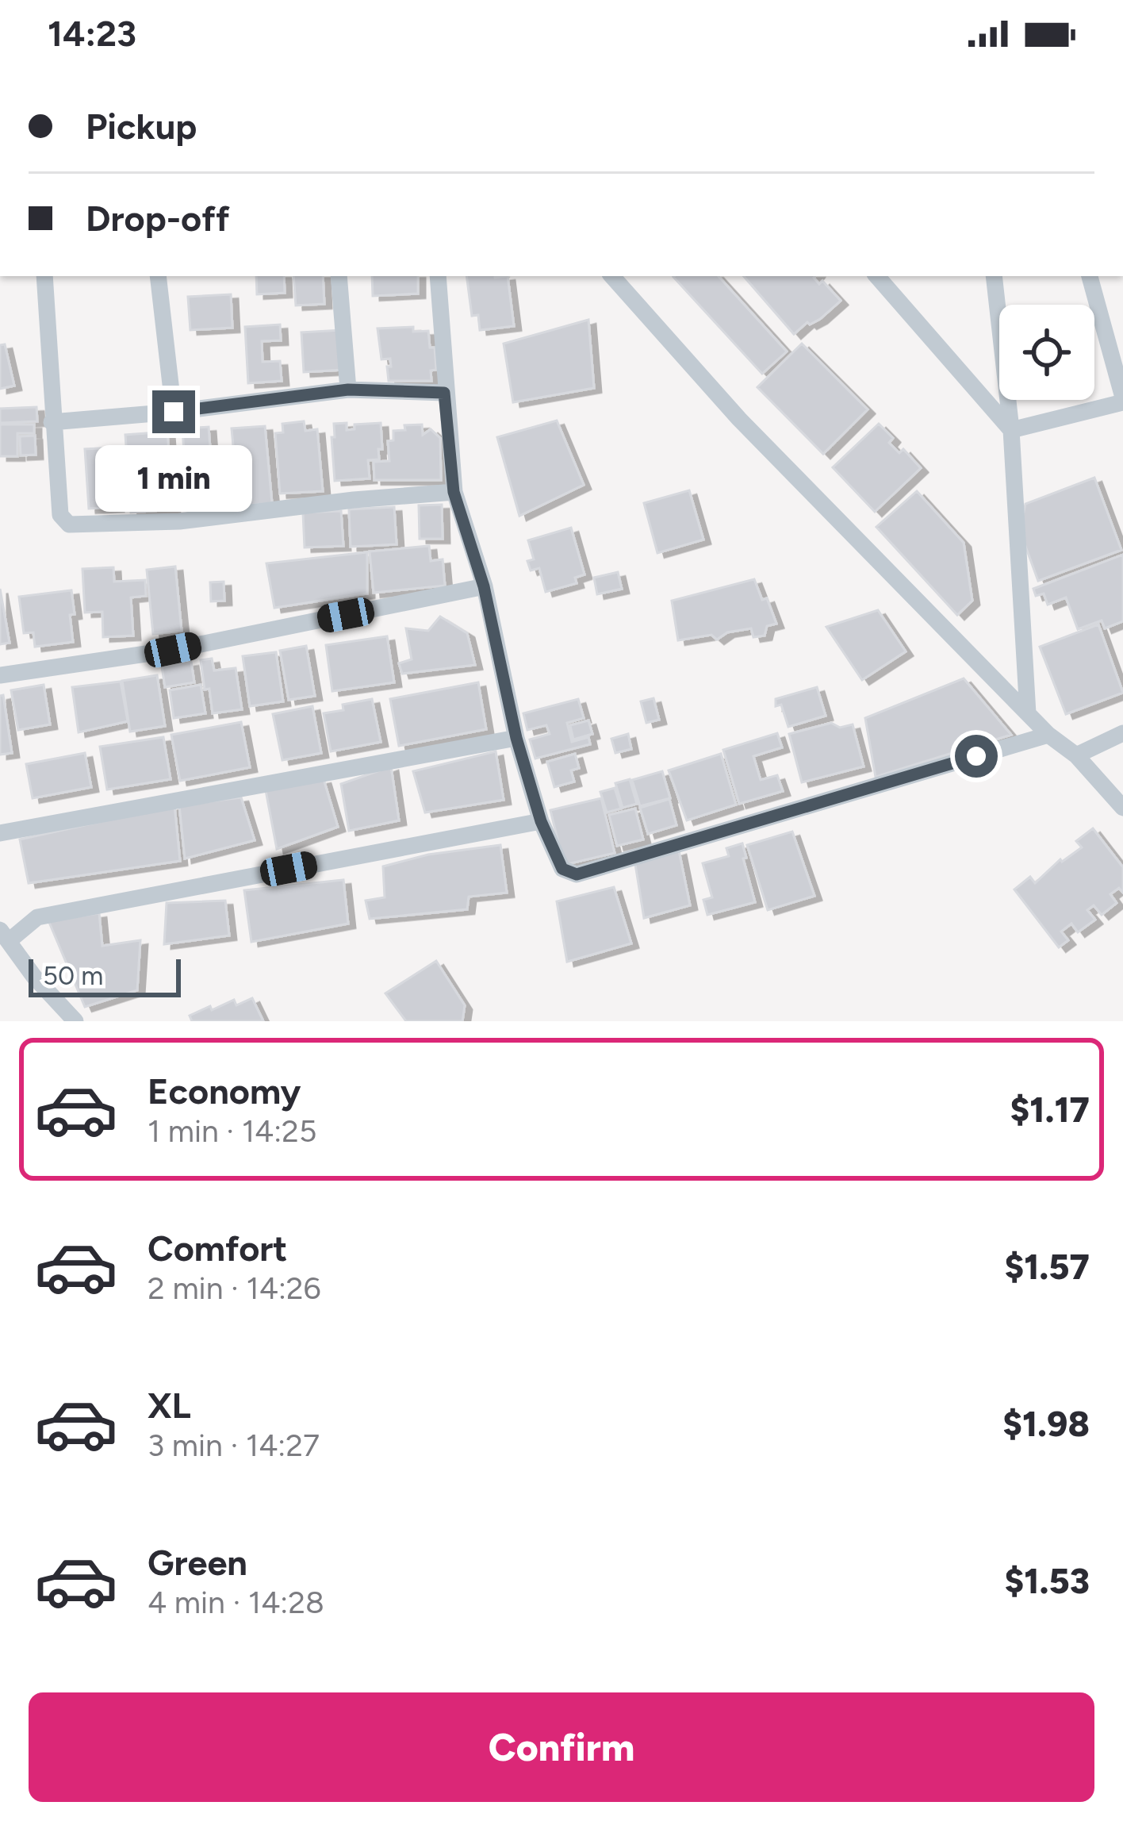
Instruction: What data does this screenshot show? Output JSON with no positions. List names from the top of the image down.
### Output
{
  "scale_bar": "50 m",
  "page": {
    "status": "14:23",
    "banner": ["Pickup", "Drop-off"],
    "bubble": "1 min",
    "scale": "50 m",
    "list": [
      {
        "name": "Economy",
        "note": "1 min · 14:25",
        "value": "$1.17"
      },
      {
        "name": "Comfort",
        "note": "2 min · 14:26",
        "value": "$1.57"
      },
      {
        "name": "XL",
        "note": "3 min · 14:27",
        "value": "$1.98"
      },
      {
        "name": "Green",
        "note": "4 min · 14:28",
        "value": "$1.53"
      }
    ],
    "buttons": "Confirm"
  }
}
